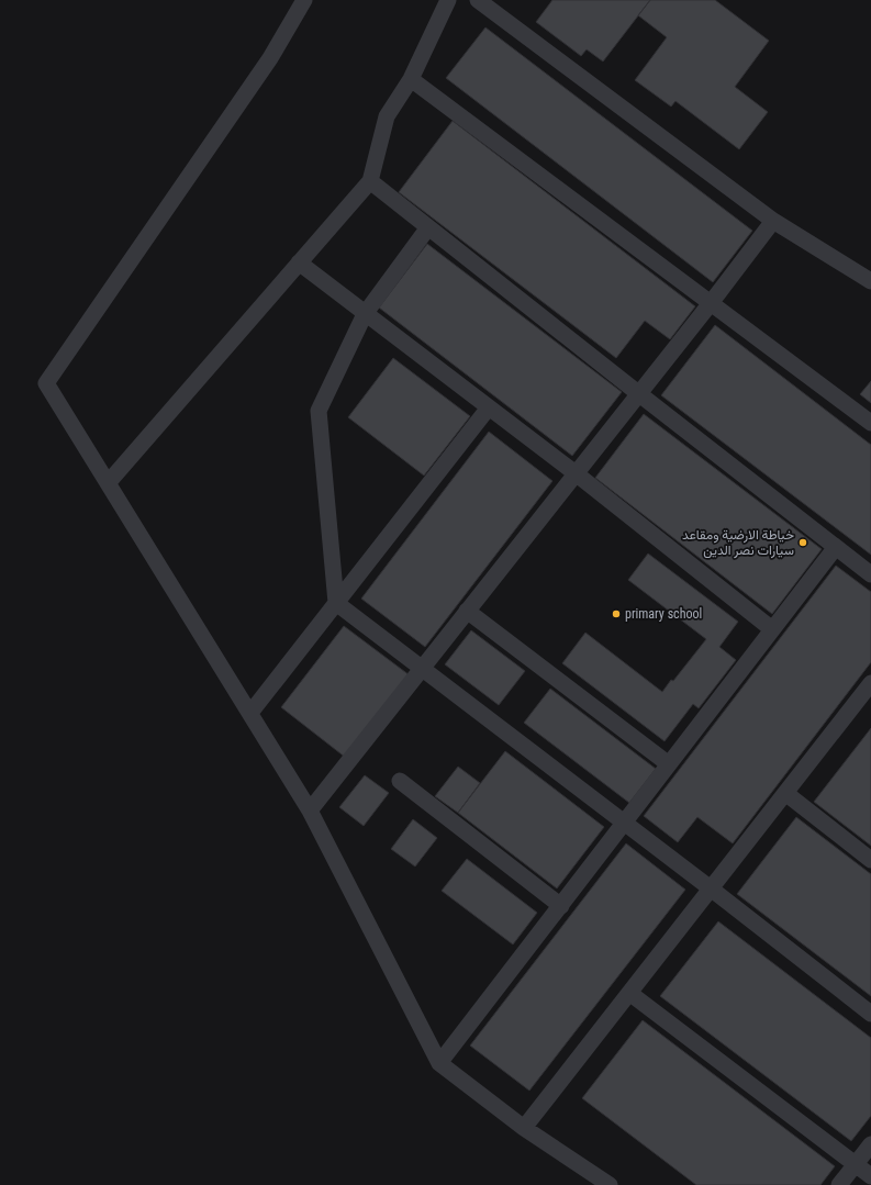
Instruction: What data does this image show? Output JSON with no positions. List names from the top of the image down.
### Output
{
  "places": ["خياطة الارضية ومقاعد سيارات نصر الدين", "primary school"]
}
